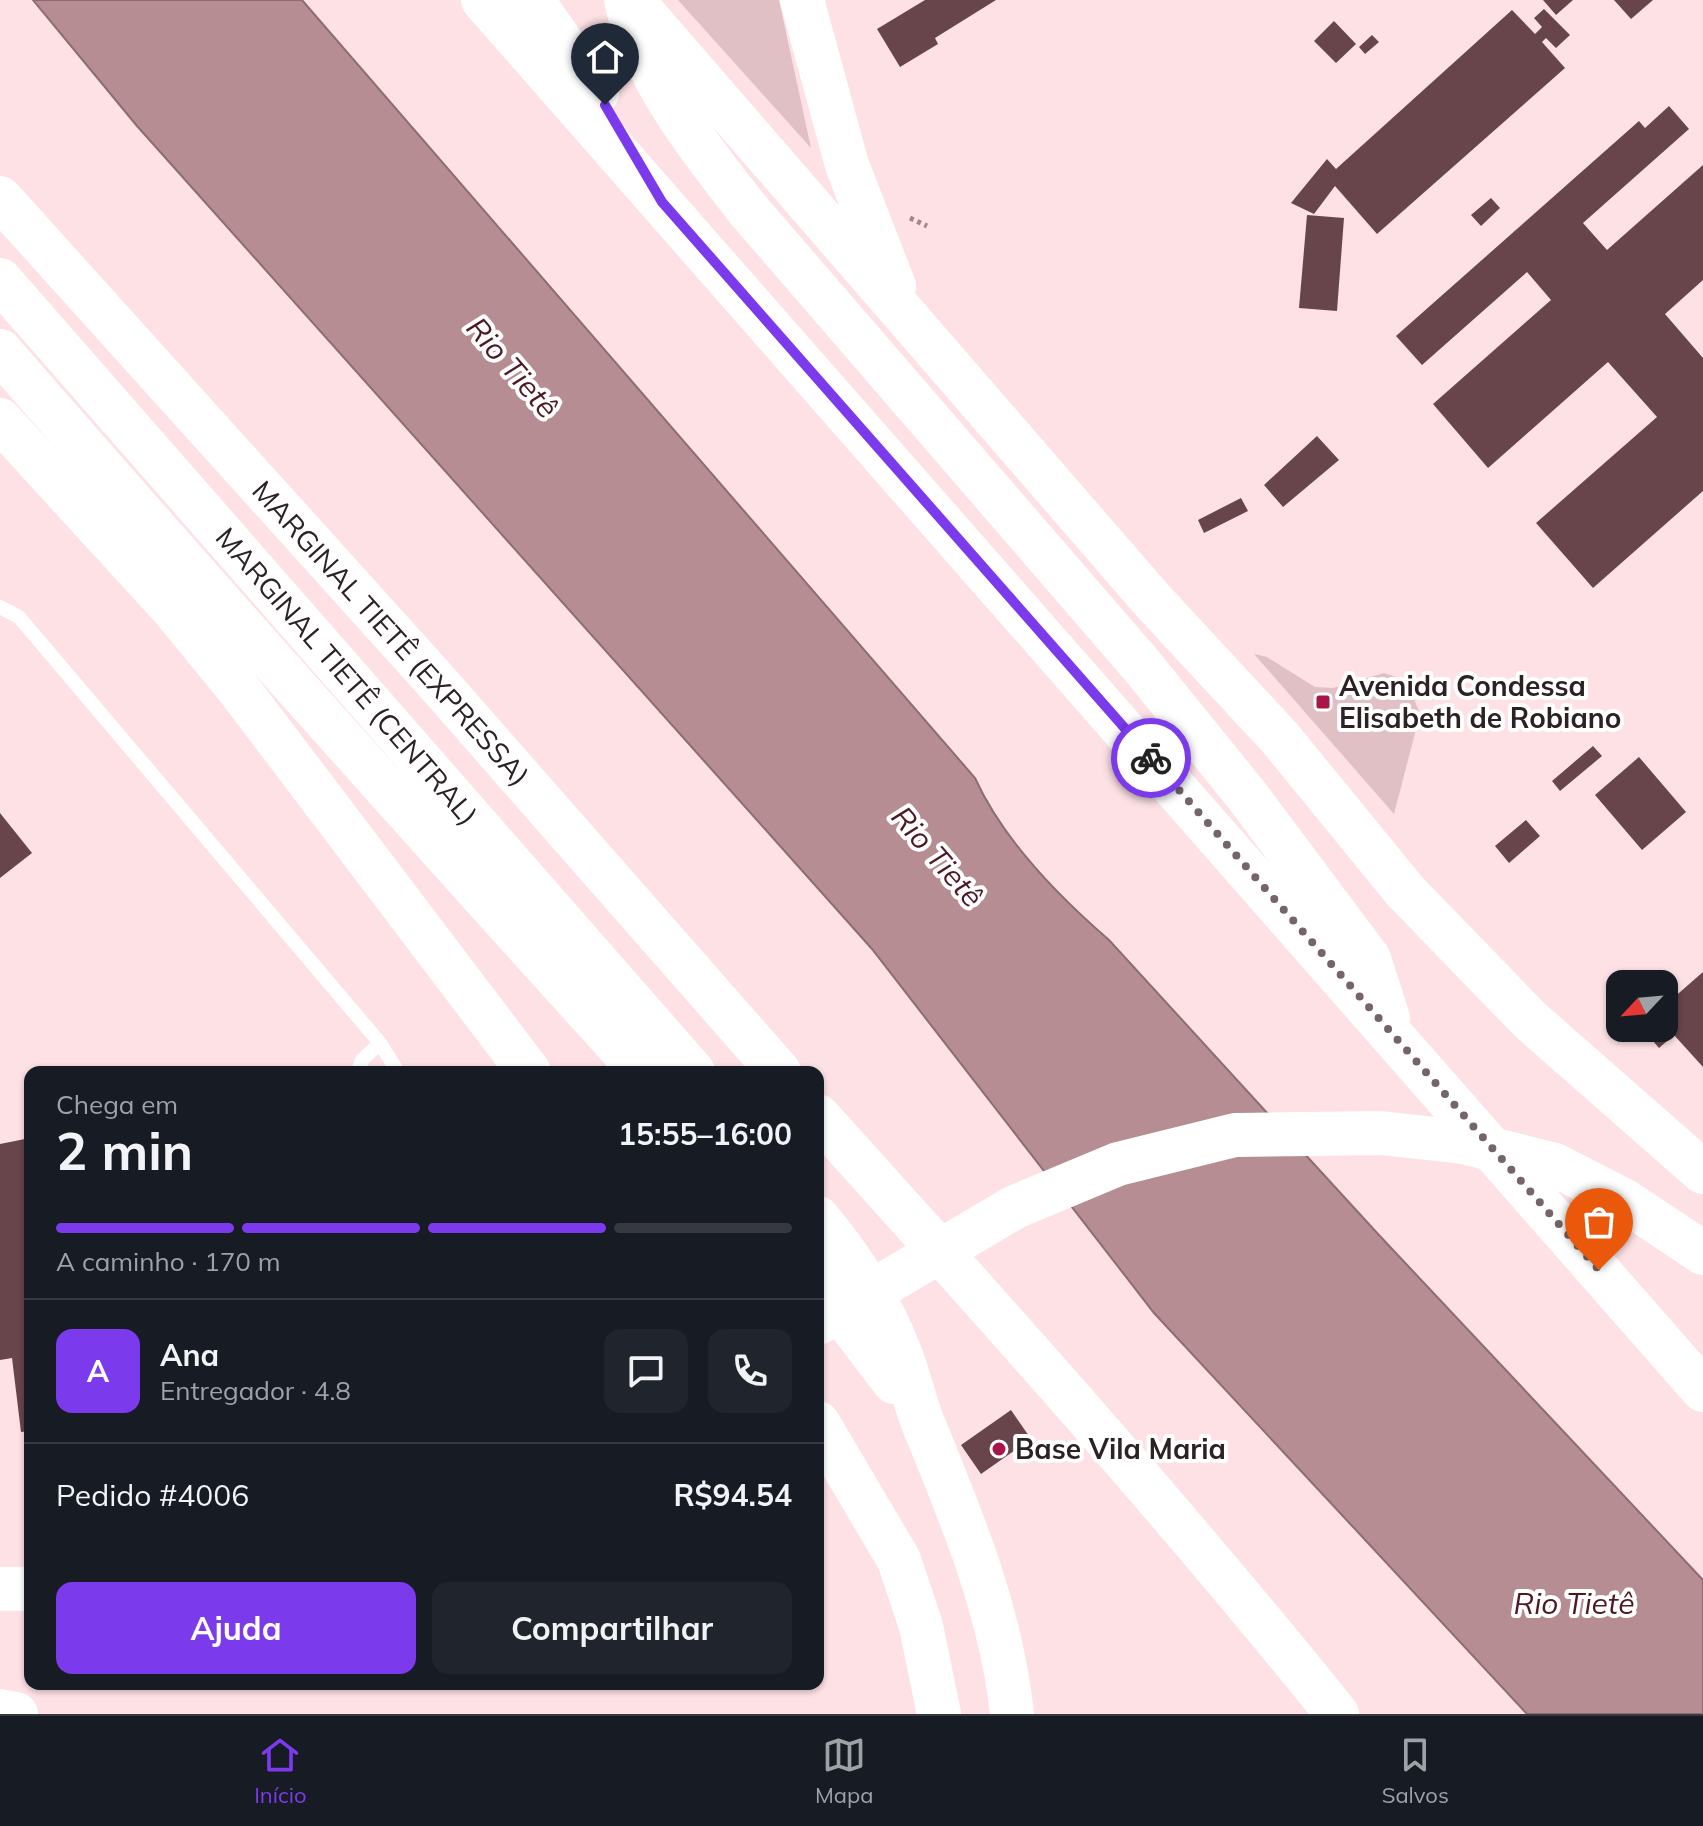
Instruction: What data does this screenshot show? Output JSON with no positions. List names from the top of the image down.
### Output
{
  "streets": {
    "highway": ["MARGINAL TIETÊ (EXPRESSA)", "MARGINAL TIETÊ (CENTRAL)"]
  },
  "water": ["Rio Tietê"],
  "places": {
    "transit": ["Avenida Condessa Elisabeth de Robiano"],
    "other": ["Base Vila Maria"]
  },
  "north": "bottom left",
  "page": {
    "heading": ["2 min", "Chega em", "15:55–16:00"],
    "panel": [
      "Ana",
      "Entregador · 4.8",
      "Pedido #4006",
      "R$94.54"
    ],
    "bar": "A caminho · 170 m",
    "round": "A",
    "buttons": ["Ajuda", "Compartilhar"],
    "tabs": ["Início", "Mapa", "Salvos"]
  }
}
